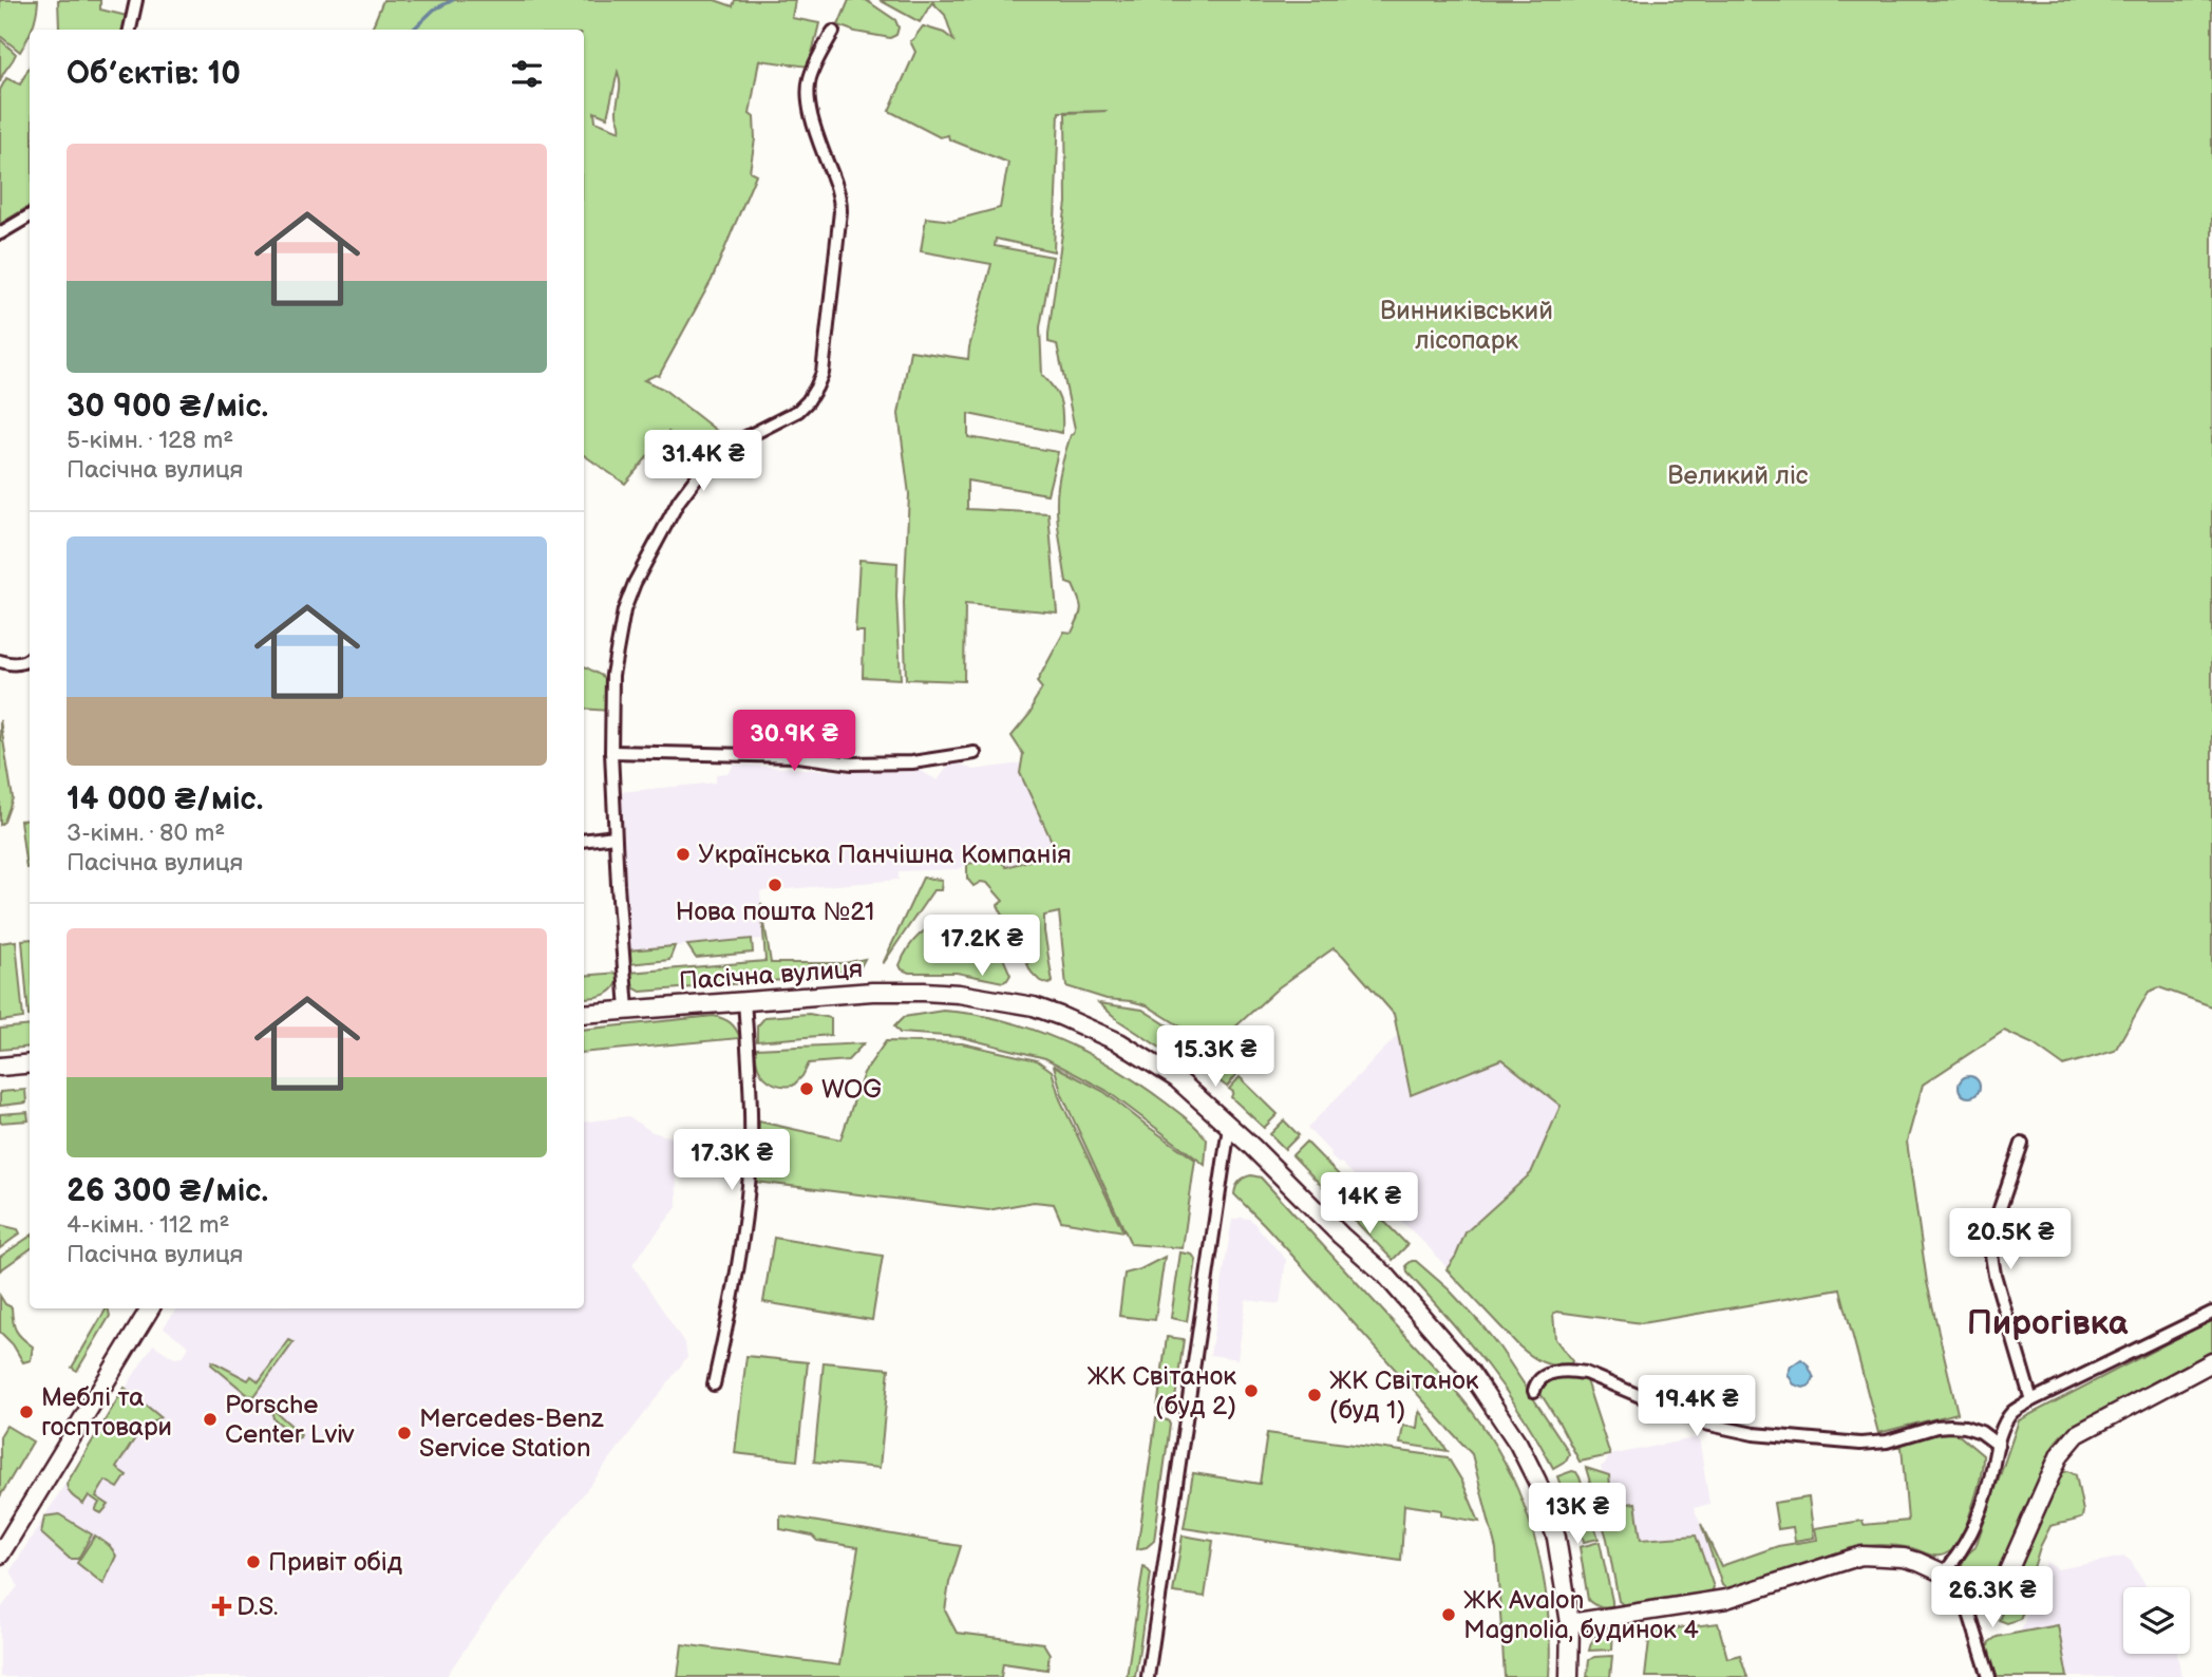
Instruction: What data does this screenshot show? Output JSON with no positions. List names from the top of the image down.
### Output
{
  "streets": {
    "main road": ["Пасічна вулиця"]
  },
  "districts": ["Пирогівка"],
  "parks": ["Винниківський лісопарк", "Великий ліс"],
  "places": {
    "other": [
      "Українська Панчішна Компанія",
      "Нова пошта №21",
      "WOG",
      "ЖК Світанок (буд 2)",
      "ЖК Світанок (буд 1)",
      "Меблі та госптовари",
      "Porsche Center Lviv",
      "Mercedes-Benz Service Station",
      "Привіт обід",
      "ЖК Avalon Magnolia, будинок 4"
    ],
    "health": ["D.S."]
  },
  "page": {
    "heading": "Об’єктів: 10",
    "list": [
      {
        "name": "30 900 ₴/міс.",
        "note": "5-кімн. · 128 m² · Пасічна вулиця"
      },
      {
        "name": "14 000 ₴/міс.",
        "note": "3-кімн. · 80 m² · Пасічна вулиця"
      },
      {
        "name": "26 300 ₴/міс.",
        "note": "4-кімн. · 112 m² · Пасічна вулиця"
      }
    ],
    "price": [
      "31.4K ₴",
      "30.9K ₴",
      "17.2K ₴",
      "15.3K ₴",
      "17.3K ₴",
      "14K ₴",
      "20.5K ₴",
      "19.4K ₴",
      "13K ₴",
      "26.3K ₴"
    ]
  }
}
